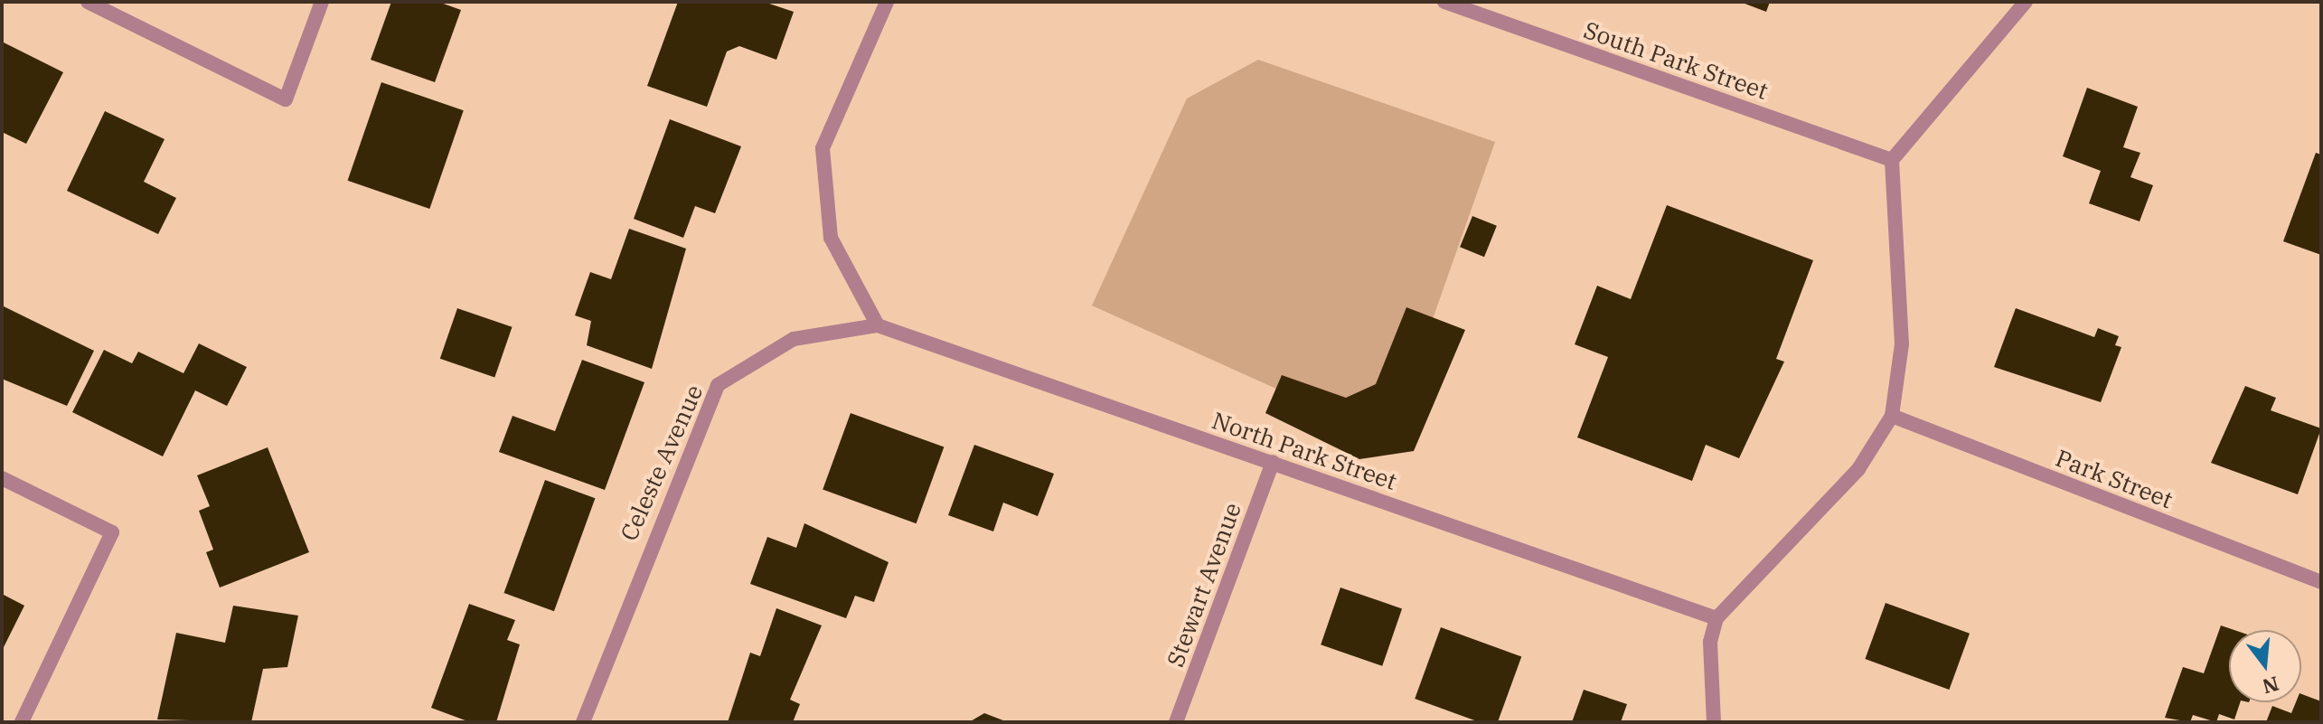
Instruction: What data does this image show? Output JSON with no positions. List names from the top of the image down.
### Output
{
  "streets": {
    "street": [
      "South Park Street",
      "North Park Street",
      "Celeste Avenue",
      "Park Street",
      "Stewart Avenue"
    ]
  },
  "crossings": [
    ["North Park Street", "Celeste Avenue"],
    ["North Park Street", "Stewart Avenue"]
  ],
  "north": "bottom"
}
